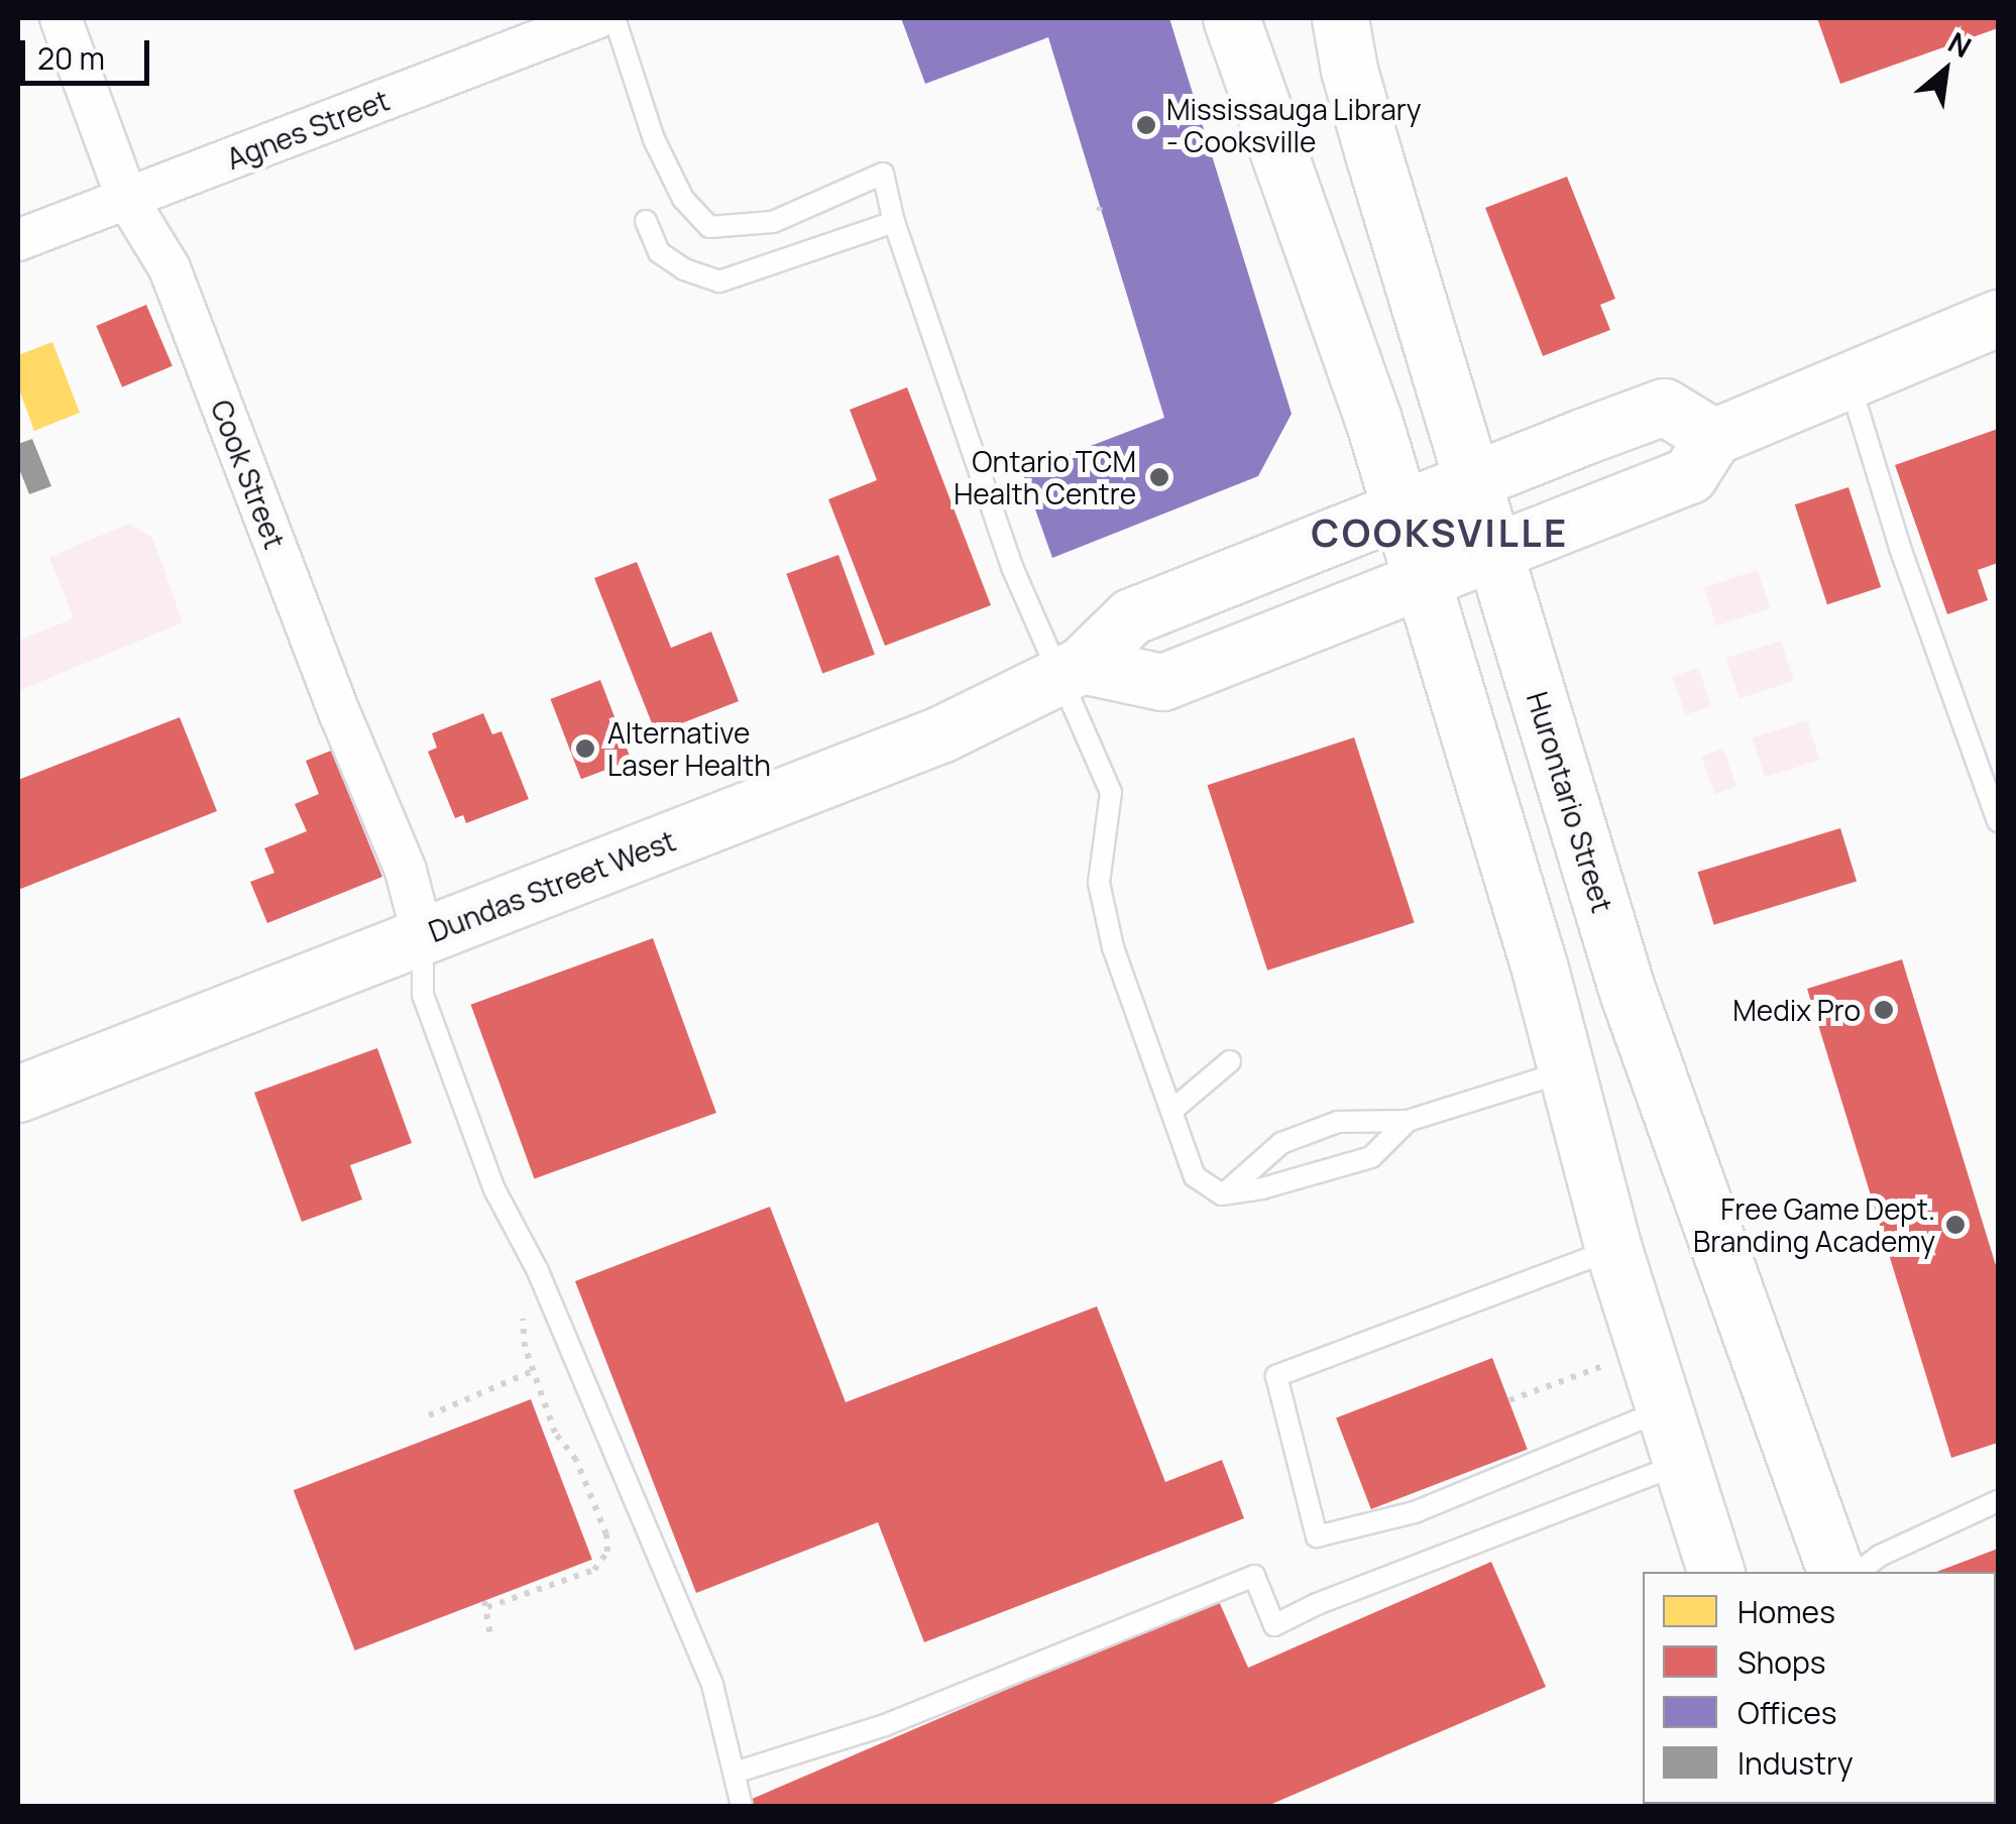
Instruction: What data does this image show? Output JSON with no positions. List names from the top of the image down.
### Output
{
  "streets": {
    "main road": ["Hurontario Street", "Dundas Street West"],
    "street": ["Agnes Street", "Cook Street"]
  },
  "crossings": [
    ["Agnes Street", "Cook Street"],
    ["Cook Street", "Dundas Street West"],
    ["Hurontario Street", "Dundas Street West"]
  ],
  "districts": ["COOKSVILLE"],
  "places": [
    "Mississauga Library - Cooksville",
    "Ontario TCM Health Centre",
    "Alternative Laser Health",
    "Medix Pro",
    "Free Game Dept. Branding Academy"
  ],
  "legend": [
    "Homes",
    "Shops",
    "Offices",
    "Industry"
  ],
  "scale_bar": "20 m",
  "north": "top right"
}
